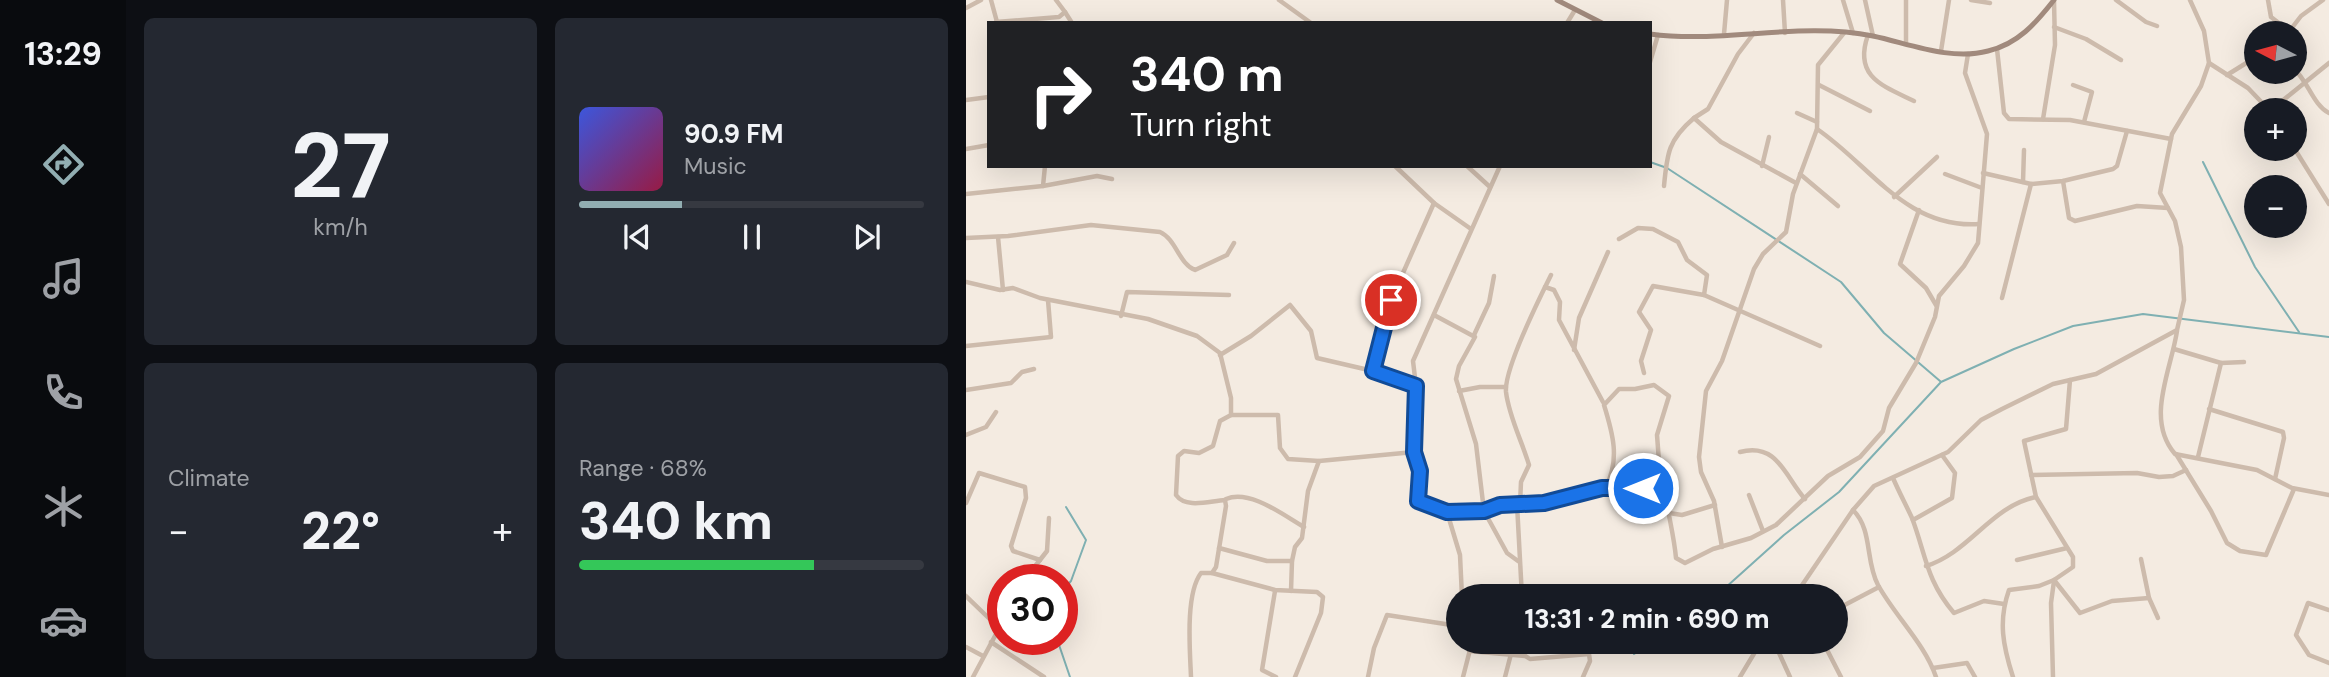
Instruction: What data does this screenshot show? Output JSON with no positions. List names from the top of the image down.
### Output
{
  "north": "left",
  "page": {
    "tabs": "13:29",
    "tile": [
      ["27", "km/h"],
      "Climate",
      ["Range · 68%", "340 km"]
    ],
    "map_buttons": ["+", "−"],
    "turn": ["340 m", "Turn right"],
    "song": ["90.9 FM", "Music"],
    "heat": ["−", "22°", "+"],
    "limit": "30",
    "trip": "13:31 · 2 min · 690 m"
  }
}
